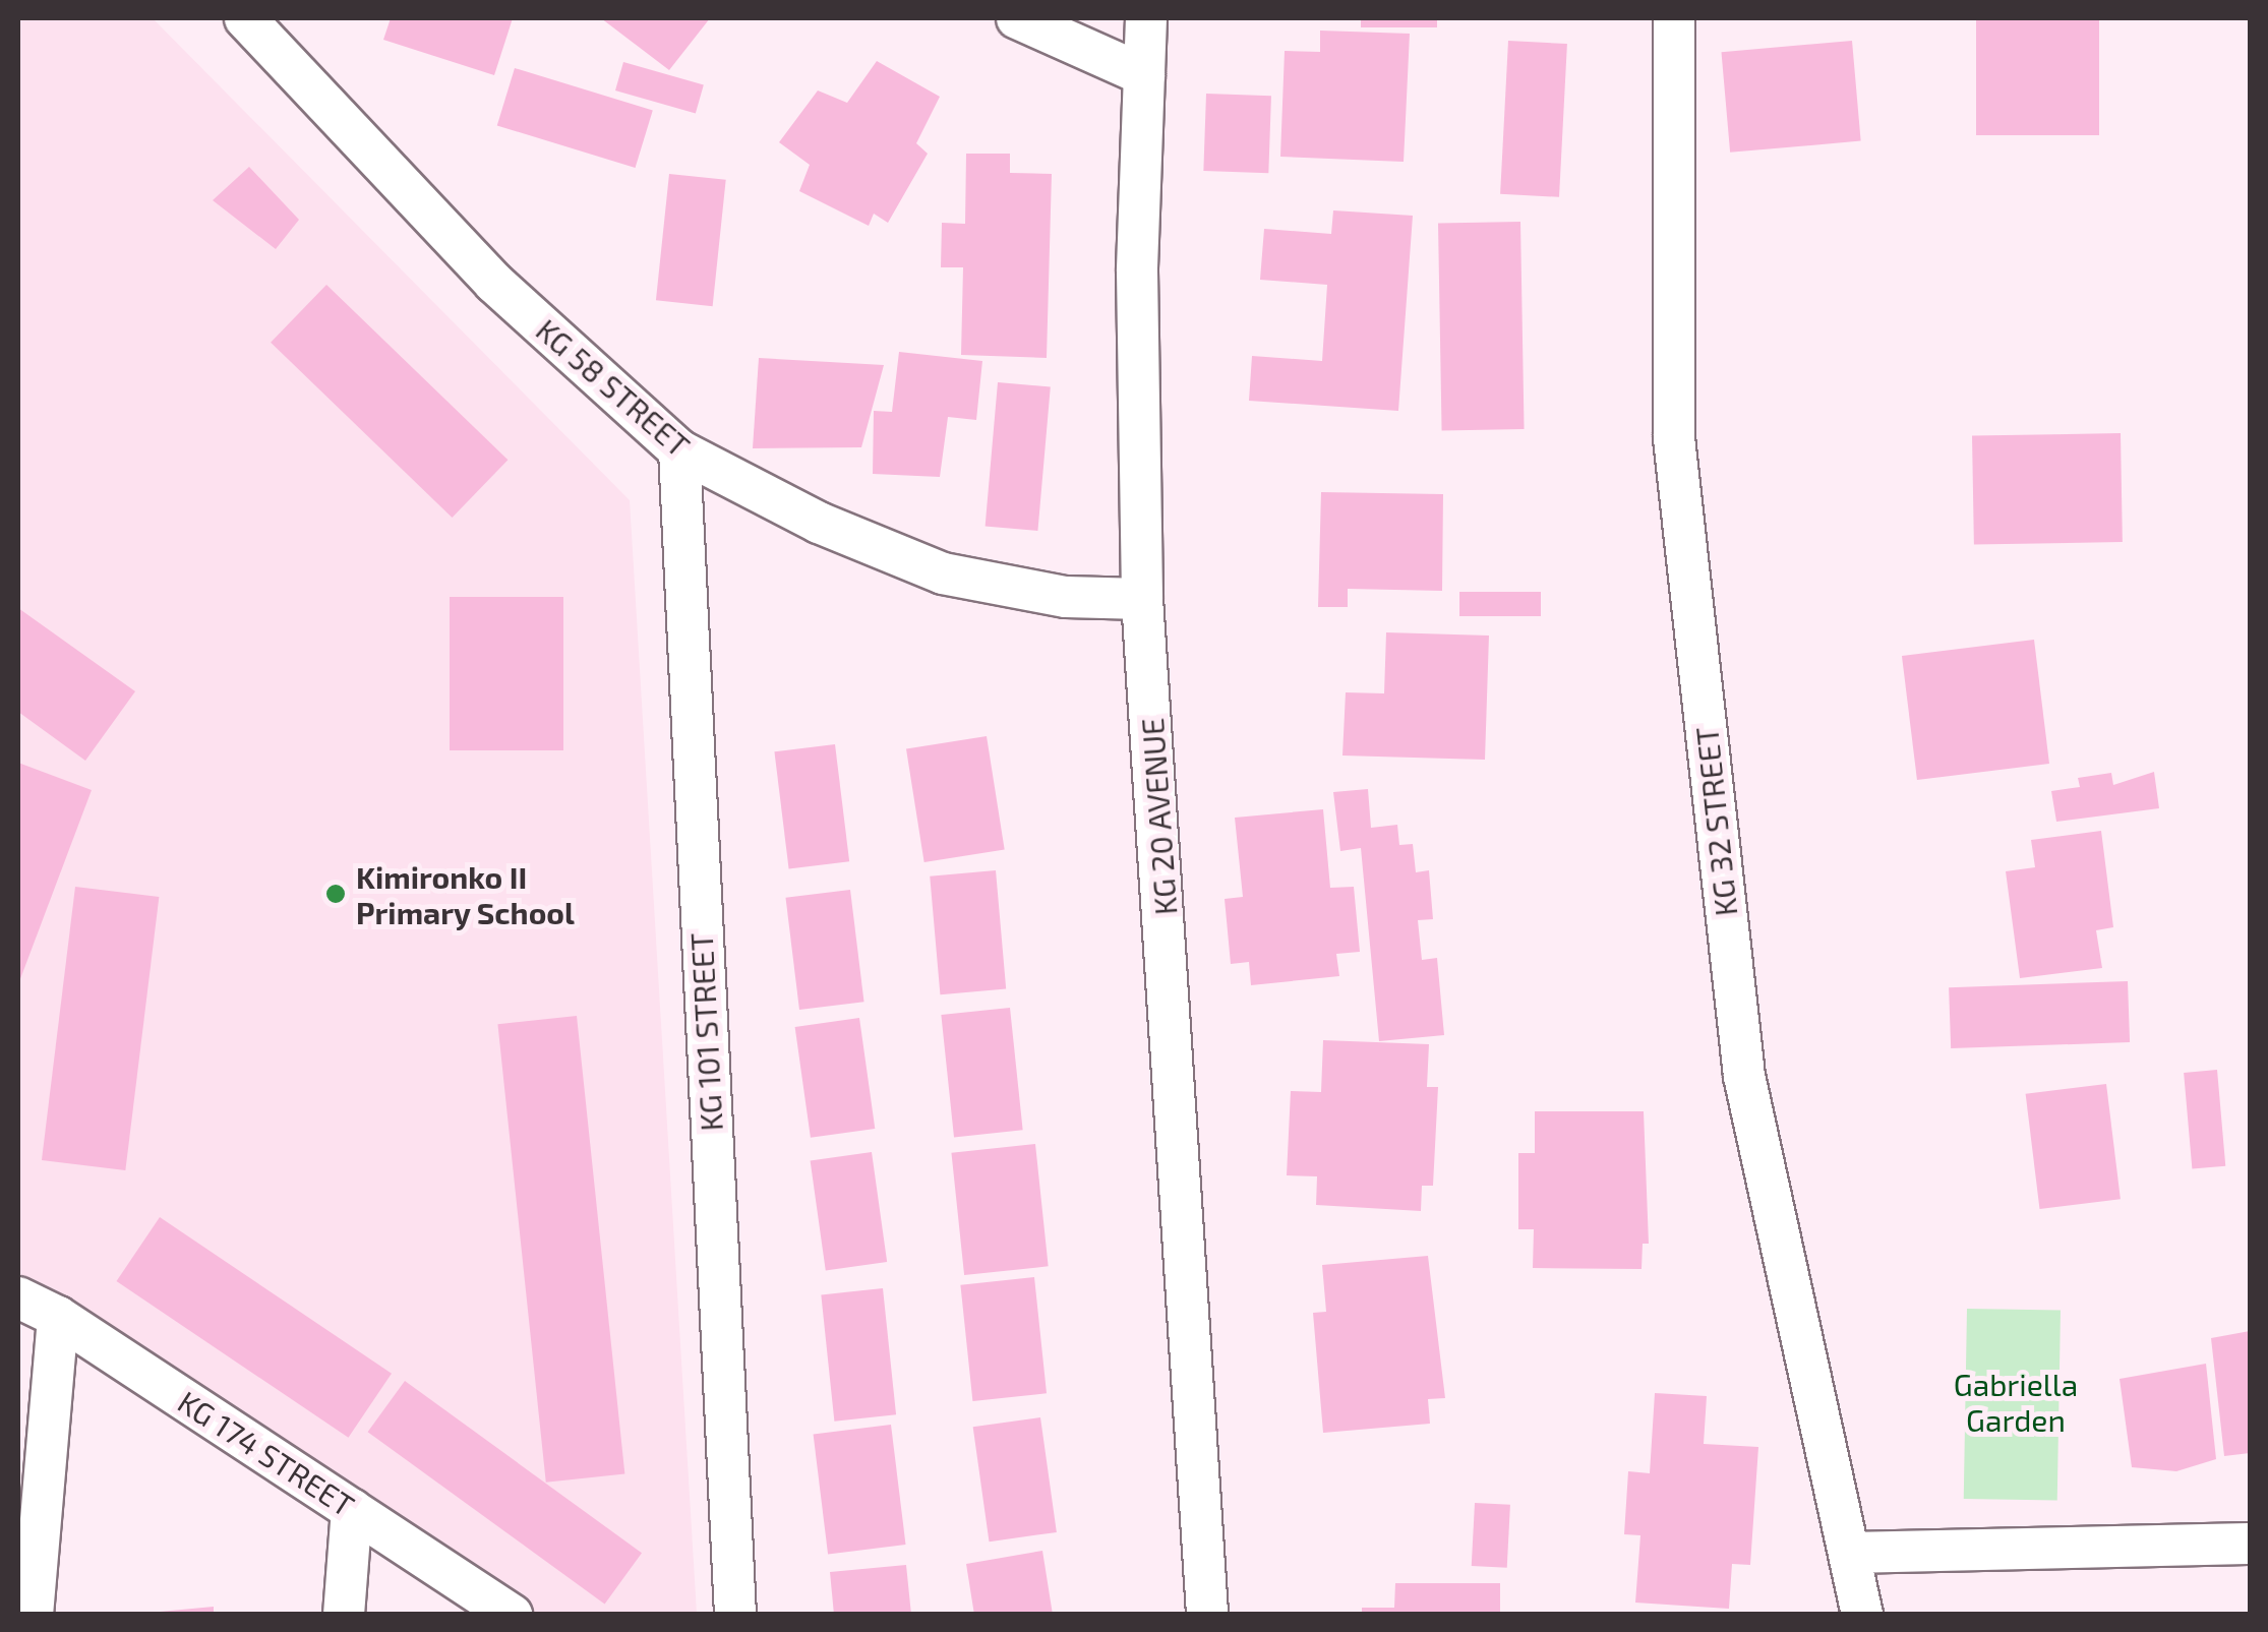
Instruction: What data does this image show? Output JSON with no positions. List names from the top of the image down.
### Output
{
  "streets": {
    "street": [
      "KG 58 STREET",
      "KG 20 AVENUE",
      "KG 32 STREET",
      "KG 101 STREET",
      "KG 174 STREET"
    ]
  },
  "crossings": [
    ["KG 58 STREET", "KG 20 AVENUE"],
    ["KG 58 STREET", "KG 101 STREET"]
  ],
  "parks": ["Gabriella Garden"],
  "places": ["Kimironko II Primary School"]
}
